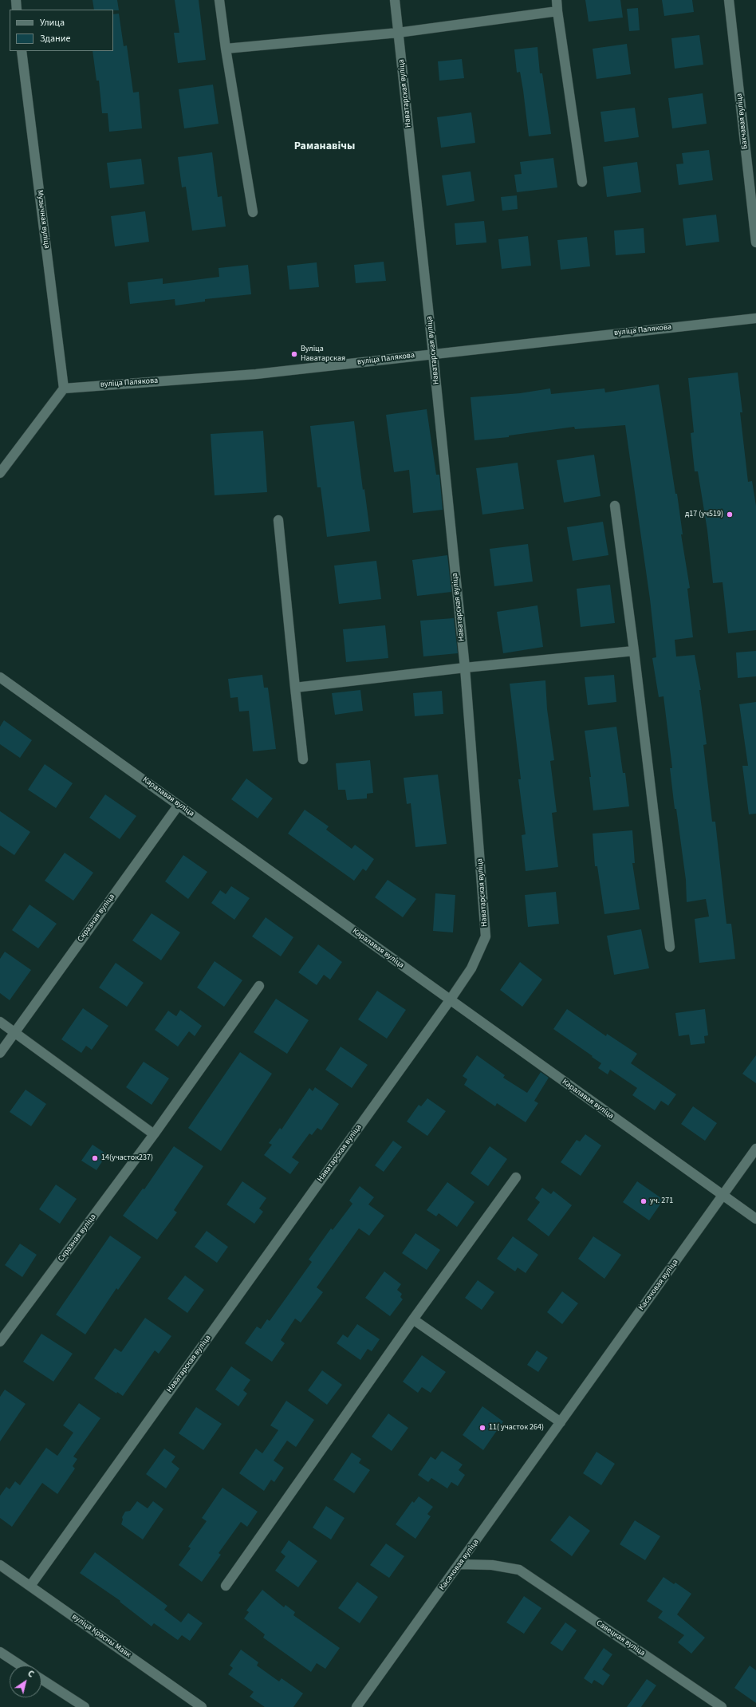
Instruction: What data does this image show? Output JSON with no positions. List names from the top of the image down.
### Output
{
  "streets": {
    "street": [
      "Наватарская вуліца",
      "Бахчавая вуліца",
      "Музычная вуліца",
      "вуліца Палякова",
      "Каралавая вуліца",
      "Скразная вуліца",
      "Касачовая вуліца",
      "вуліца Красны Маяк",
      "Савецкая вуліца"
    ]
  },
  "crossings": [
    ["Наватарская вуліца", "вуліца Палякова"],
    ["Наватарская вуліца", "Каралавая вуліца"],
    ["Наватарская вуліца", "вуліца Красны Маяк"],
    ["Музычная вуліца", "вуліца Палякова"],
    ["Каралавая вуліца", "Скразная вуліца"],
    ["Каралавая вуліца", "Касачовая вуліца"],
    ["Касачовая вуліца", "Савецкая вуліца"]
  ],
  "districts": ["Раманавічы"],
  "places": [
    "Вуліца Наватарская",
    "д17 (уч519)",
    "14(участок237)",
    "уч. 271",
    "11( участок 264)"
  ],
  "legend": ["Улица", "Здание"],
  "north": "top right"
}
